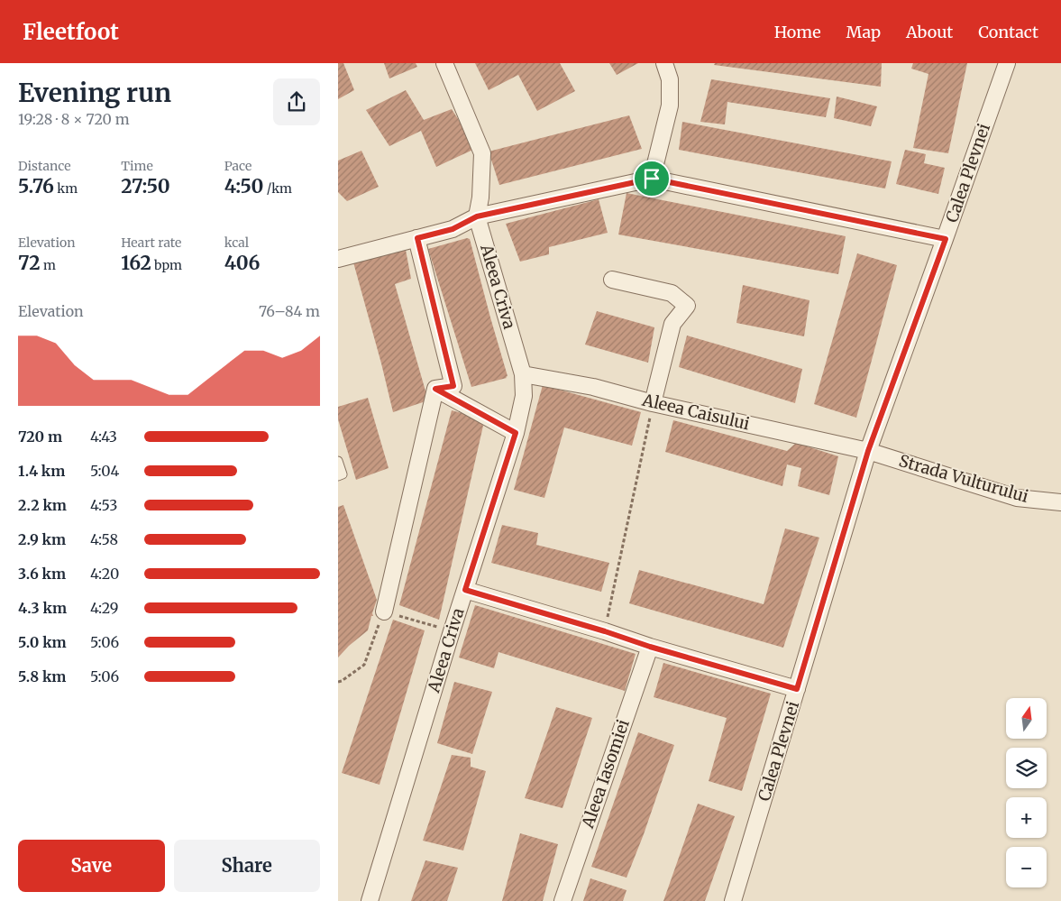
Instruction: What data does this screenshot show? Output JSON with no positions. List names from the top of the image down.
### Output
{
  "streets": {
    "street": [
      "Calea Plevnei",
      "Aleea Criva",
      "Aleea Caisului",
      "Strada Vulturului",
      "Aleea Iasomiei"
    ]
  },
  "crossings": [
    ["Calea Plevnei", "Aleea Caisului"],
    ["Calea Plevnei", "Strada Vulturului"],
    ["Aleea Criva", "Aleea Caisului"],
    ["Aleea Caisului", "Strada Vulturului"]
  ],
  "north": "top",
  "page": {
    "header": "Fleetfoot",
    "nav": [
      "Home",
      "Map",
      "About",
      "Contact"
    ],
    "heading": ["Evening run", "19:28 · 8 × 720 m"],
    "stats": [
      ["Distance", "5.76 km"],
      ["Time", "27:50"],
      ["Pace", "4:50 /km"],
      ["Elevation", "72 m"],
      ["Heart rate", "162 bpm"],
      ["kcal", "406"]
    ],
    "chart": ["Elevation", "76–84 m"],
    "list": [
      {
        "name": "720 m",
        "note": "4:43"
      },
      {
        "name": "1.4 km",
        "note": "5:04"
      },
      {
        "name": "2.2 km",
        "note": "4:53"
      },
      {
        "name": "2.9 km",
        "note": "4:58"
      },
      {
        "name": "3.6 km",
        "note": "4:20"
      },
      {
        "name": "4.3 km",
        "note": "4:29"
      },
      {
        "name": "5.0 km",
        "note": "5:06"
      },
      {
        "name": "5.8 km",
        "note": "5:06"
      }
    ],
    "map_buttons": ["+", "−"],
    "buttons": ["Save", "Share"]
  }
}
